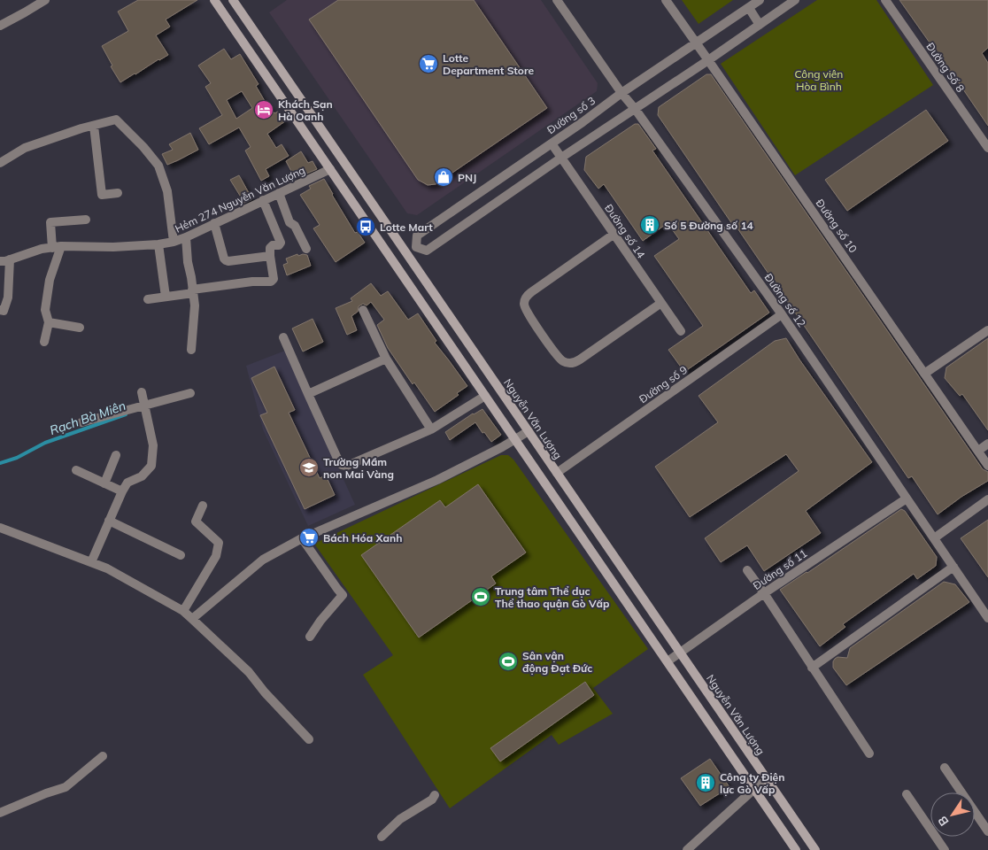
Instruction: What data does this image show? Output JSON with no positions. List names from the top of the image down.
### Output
{
  "streets": {
    "street": [
      "Đường Số 8",
      "Đường số 3",
      "Hẻm 274 Nguyễn Văn Lượng",
      "Đường số 10",
      "Đường số 14",
      "Đường số 12",
      "Đường số 9",
      "Nguyễn Văn Lượng",
      "Đường số 11"
    ]
  },
  "crossings": [
    ["Đường số 3", "Đường số 10"],
    ["Đường số 3", "Đường số 14"],
    ["Đường số 3", "Đường số 12"],
    ["Đường số 3", "Nguyễn Văn Lượng"],
    ["Đường số 12", "Đường số 9"],
    ["Đường số 12", "Đường số 11"],
    ["Đường số 9", "Nguyễn Văn Lượng"],
    ["Nguyễn Văn Lượng", "Đường số 11"]
  ],
  "water": ["Rạch Bà Miên"],
  "parks": ["Công viên Hòa Bình"],
  "places": {
    "supermarket": ["Lotte Department Store", "Bách Hóa Xanh"],
    "hotel": ["Khách Sạn Hà Oanh"],
    "shop": ["PNJ"],
    "building": ["Số 5 Đường số 14", "Công ty Điện lực Gò Vấp"],
    "bus stop": ["Lotte Mart"],
    "school or university": ["Trường Mầm non Mai Vàng"],
    "sports": ["Trung tâm Thể dục Thể thao quận Gò Vấp", "Sân vận động Đạt Đức"]
  },
  "north": "bottom left"
}
